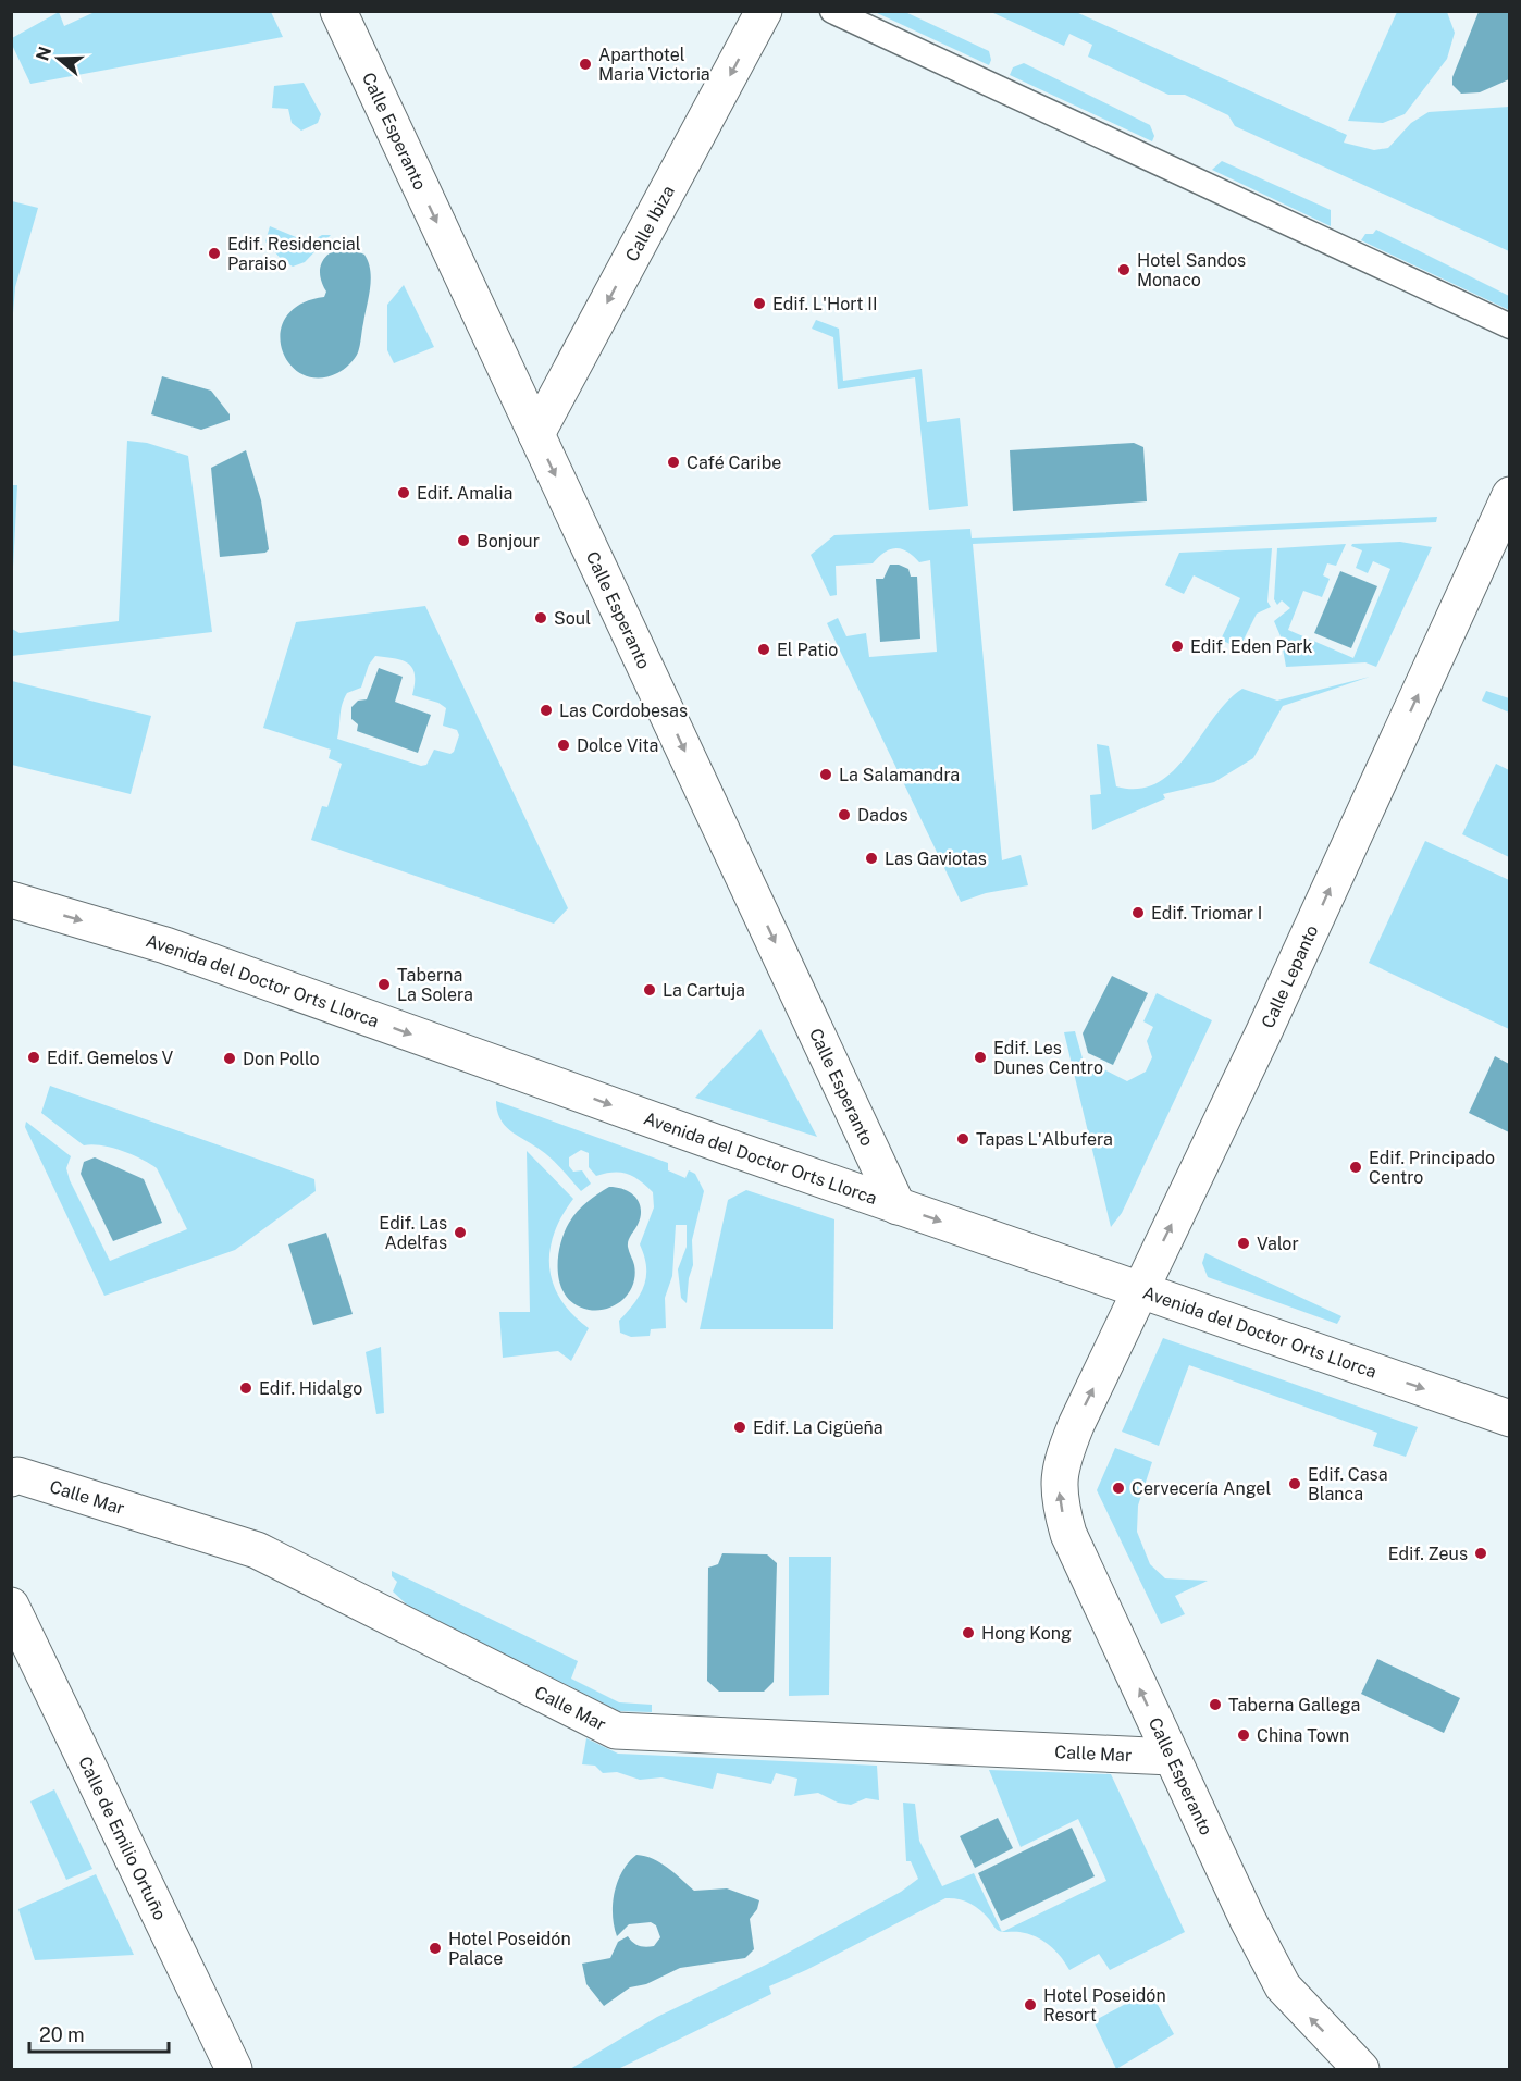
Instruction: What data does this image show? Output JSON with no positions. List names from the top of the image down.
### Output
{
  "streets": {
    "street": [
      "Calle Esperanto",
      "Calle Ibiza",
      "Calle Lepanto",
      "Avenida del Doctor Orts Llorca",
      "Calle Mar",
      "Calle de Emilio Ortuño"
    ]
  },
  "crossings": [
    ["Calle Esperanto", "Calle Ibiza"],
    ["Calle Esperanto", "Calle Lepanto"],
    ["Calle Esperanto", "Avenida del Doctor Orts Llorca"],
    ["Calle Esperanto", "Calle Mar"],
    ["Calle Lepanto", "Avenida del Doctor Orts Llorca"]
  ],
  "one_way": ["Calle Ibiza", "Calle Lepanto", "Avenida del Doctor Orts Llorca"],
  "places": [
    "Aparthotel Maria Victoria",
    "Edif. Residencial Paraiso",
    "Hotel Sandos Monaco",
    "Edif. L'Hort II",
    "Café Caribe",
    "Edif. Amalia",
    "Bonjour",
    "Soul",
    "Edif. Eden Park",
    "El Patio",
    "Las Cordobesas",
    "Dolce Vita",
    "La Salamandra",
    "Dados",
    "Las Gaviotas",
    "Edif. Triomar I",
    "Taberna La Solera",
    "La Cartuja",
    "Edif. Gemelos V",
    "Edif. Les Dunes Centro",
    "Don Pollo",
    "Tapas L'Albufera",
    "Edif. Principado Centro",
    "Edif. Las Adelfas",
    "Valor",
    "Edif. Hidalgo",
    "Edif. La Cigüeña",
    "Edif. Casa Blanca",
    "Cervecería Angel",
    "Edif. Zeus",
    "Hong Kong",
    "Taberna Gallega",
    "China Town",
    "Hotel Poseidón Palace",
    "Hotel Poseidón Resort"
  ],
  "scale_bar": "20 m",
  "north": "left"
}
